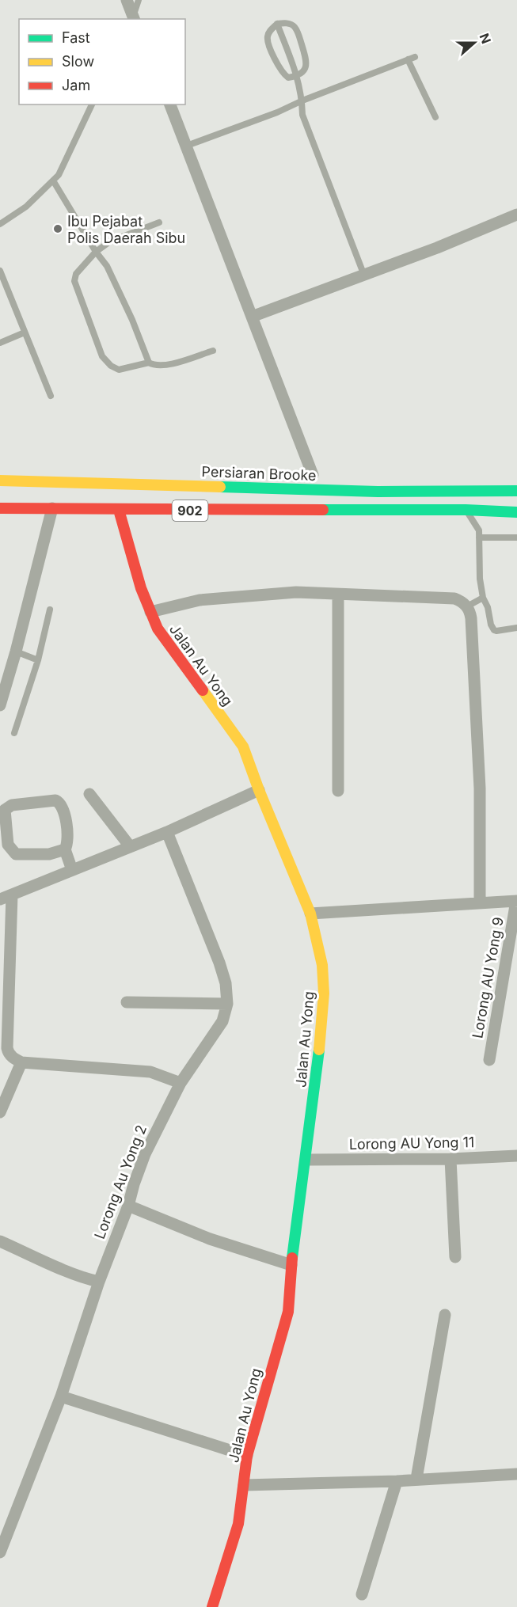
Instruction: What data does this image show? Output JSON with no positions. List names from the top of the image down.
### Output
{
  "streets": {
    "street": [
      "Persiaran Brooke",
      "902",
      "Jalan Au Yong",
      "Lorong AU Yong 9",
      "Lorong AU Yong 11",
      "Lorong Au Yong 2"
    ]
  },
  "crossings": [
    ["902", "Jalan Au Yong"],
    ["Jalan Au Yong", "Lorong AU Yong 11"]
  ],
  "places": ["Ibu Pejabat Polis Daerah Sibu"],
  "legend": ["Fast", "Slow", "Jam"],
  "north": "right"
}
